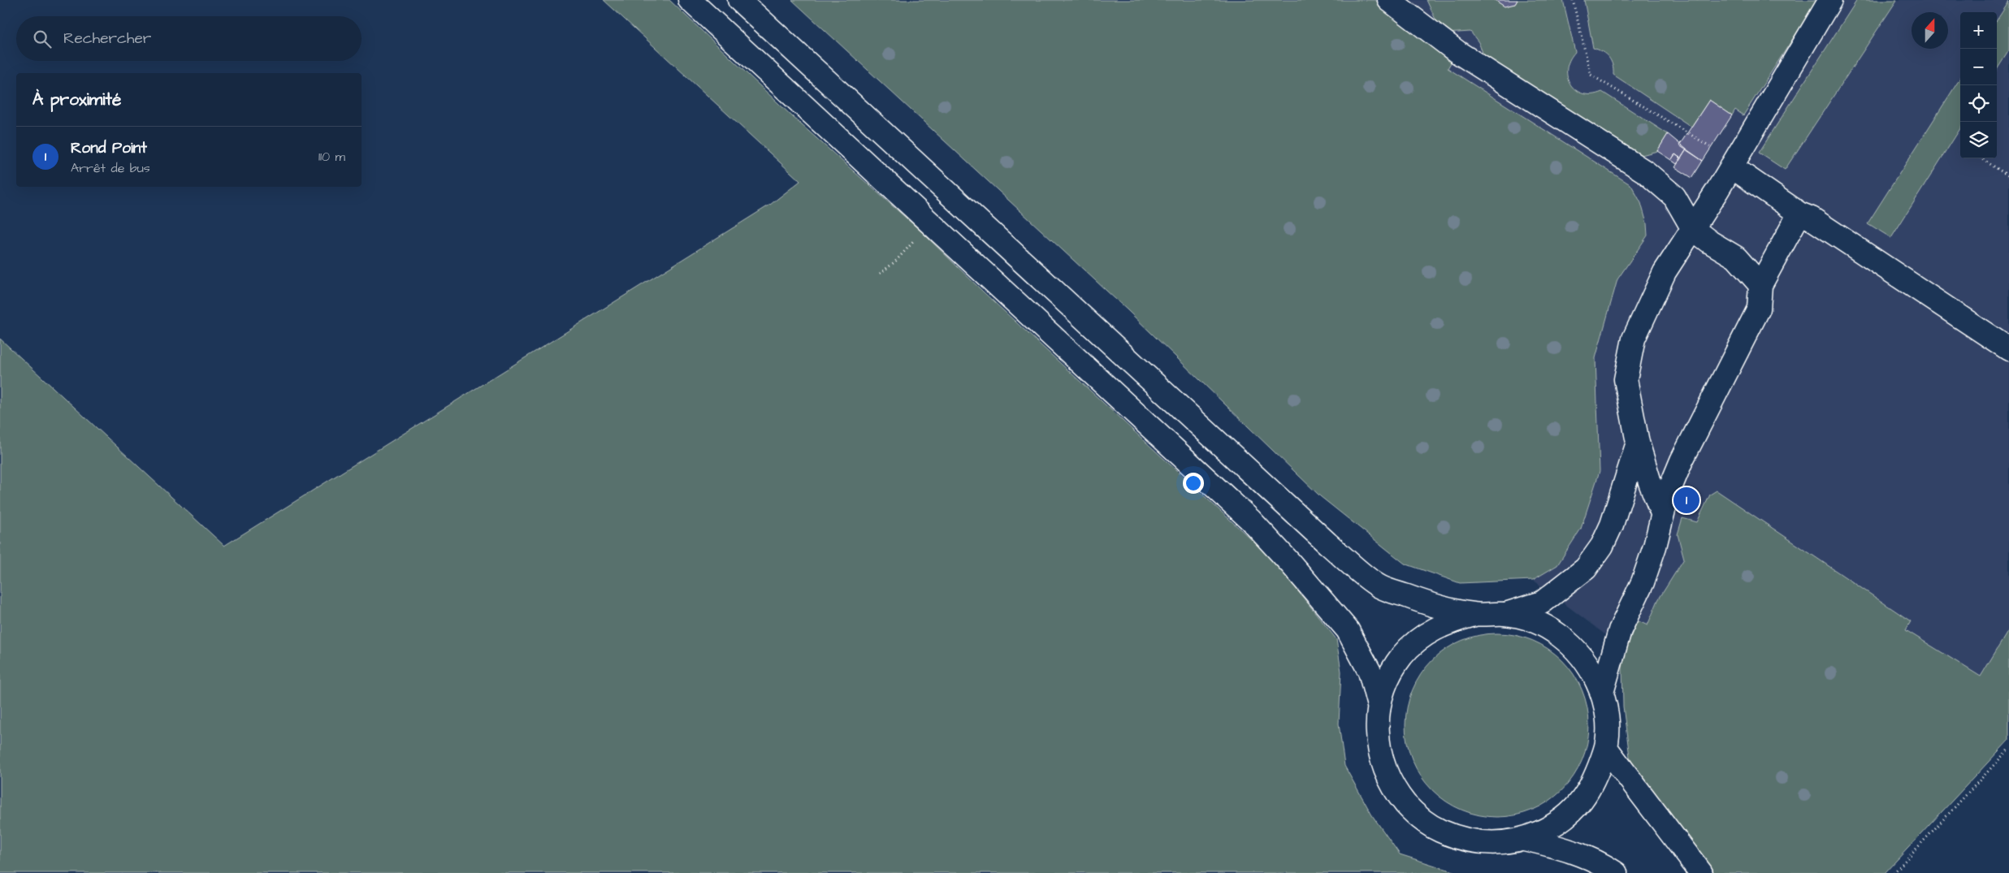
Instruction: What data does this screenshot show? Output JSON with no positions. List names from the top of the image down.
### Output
{
  "north": "top",
  "page": {
    "map_buttons": ["+", "−"],
    "search": "Rechercher",
    "heading": "À proximité",
    "list": [
      {
        "mark": "1",
        "name": "Rond Point",
        "note": "Arrêt de bus",
        "value": "110 m"
      }
    ],
    "pins": "1"
  }
}
